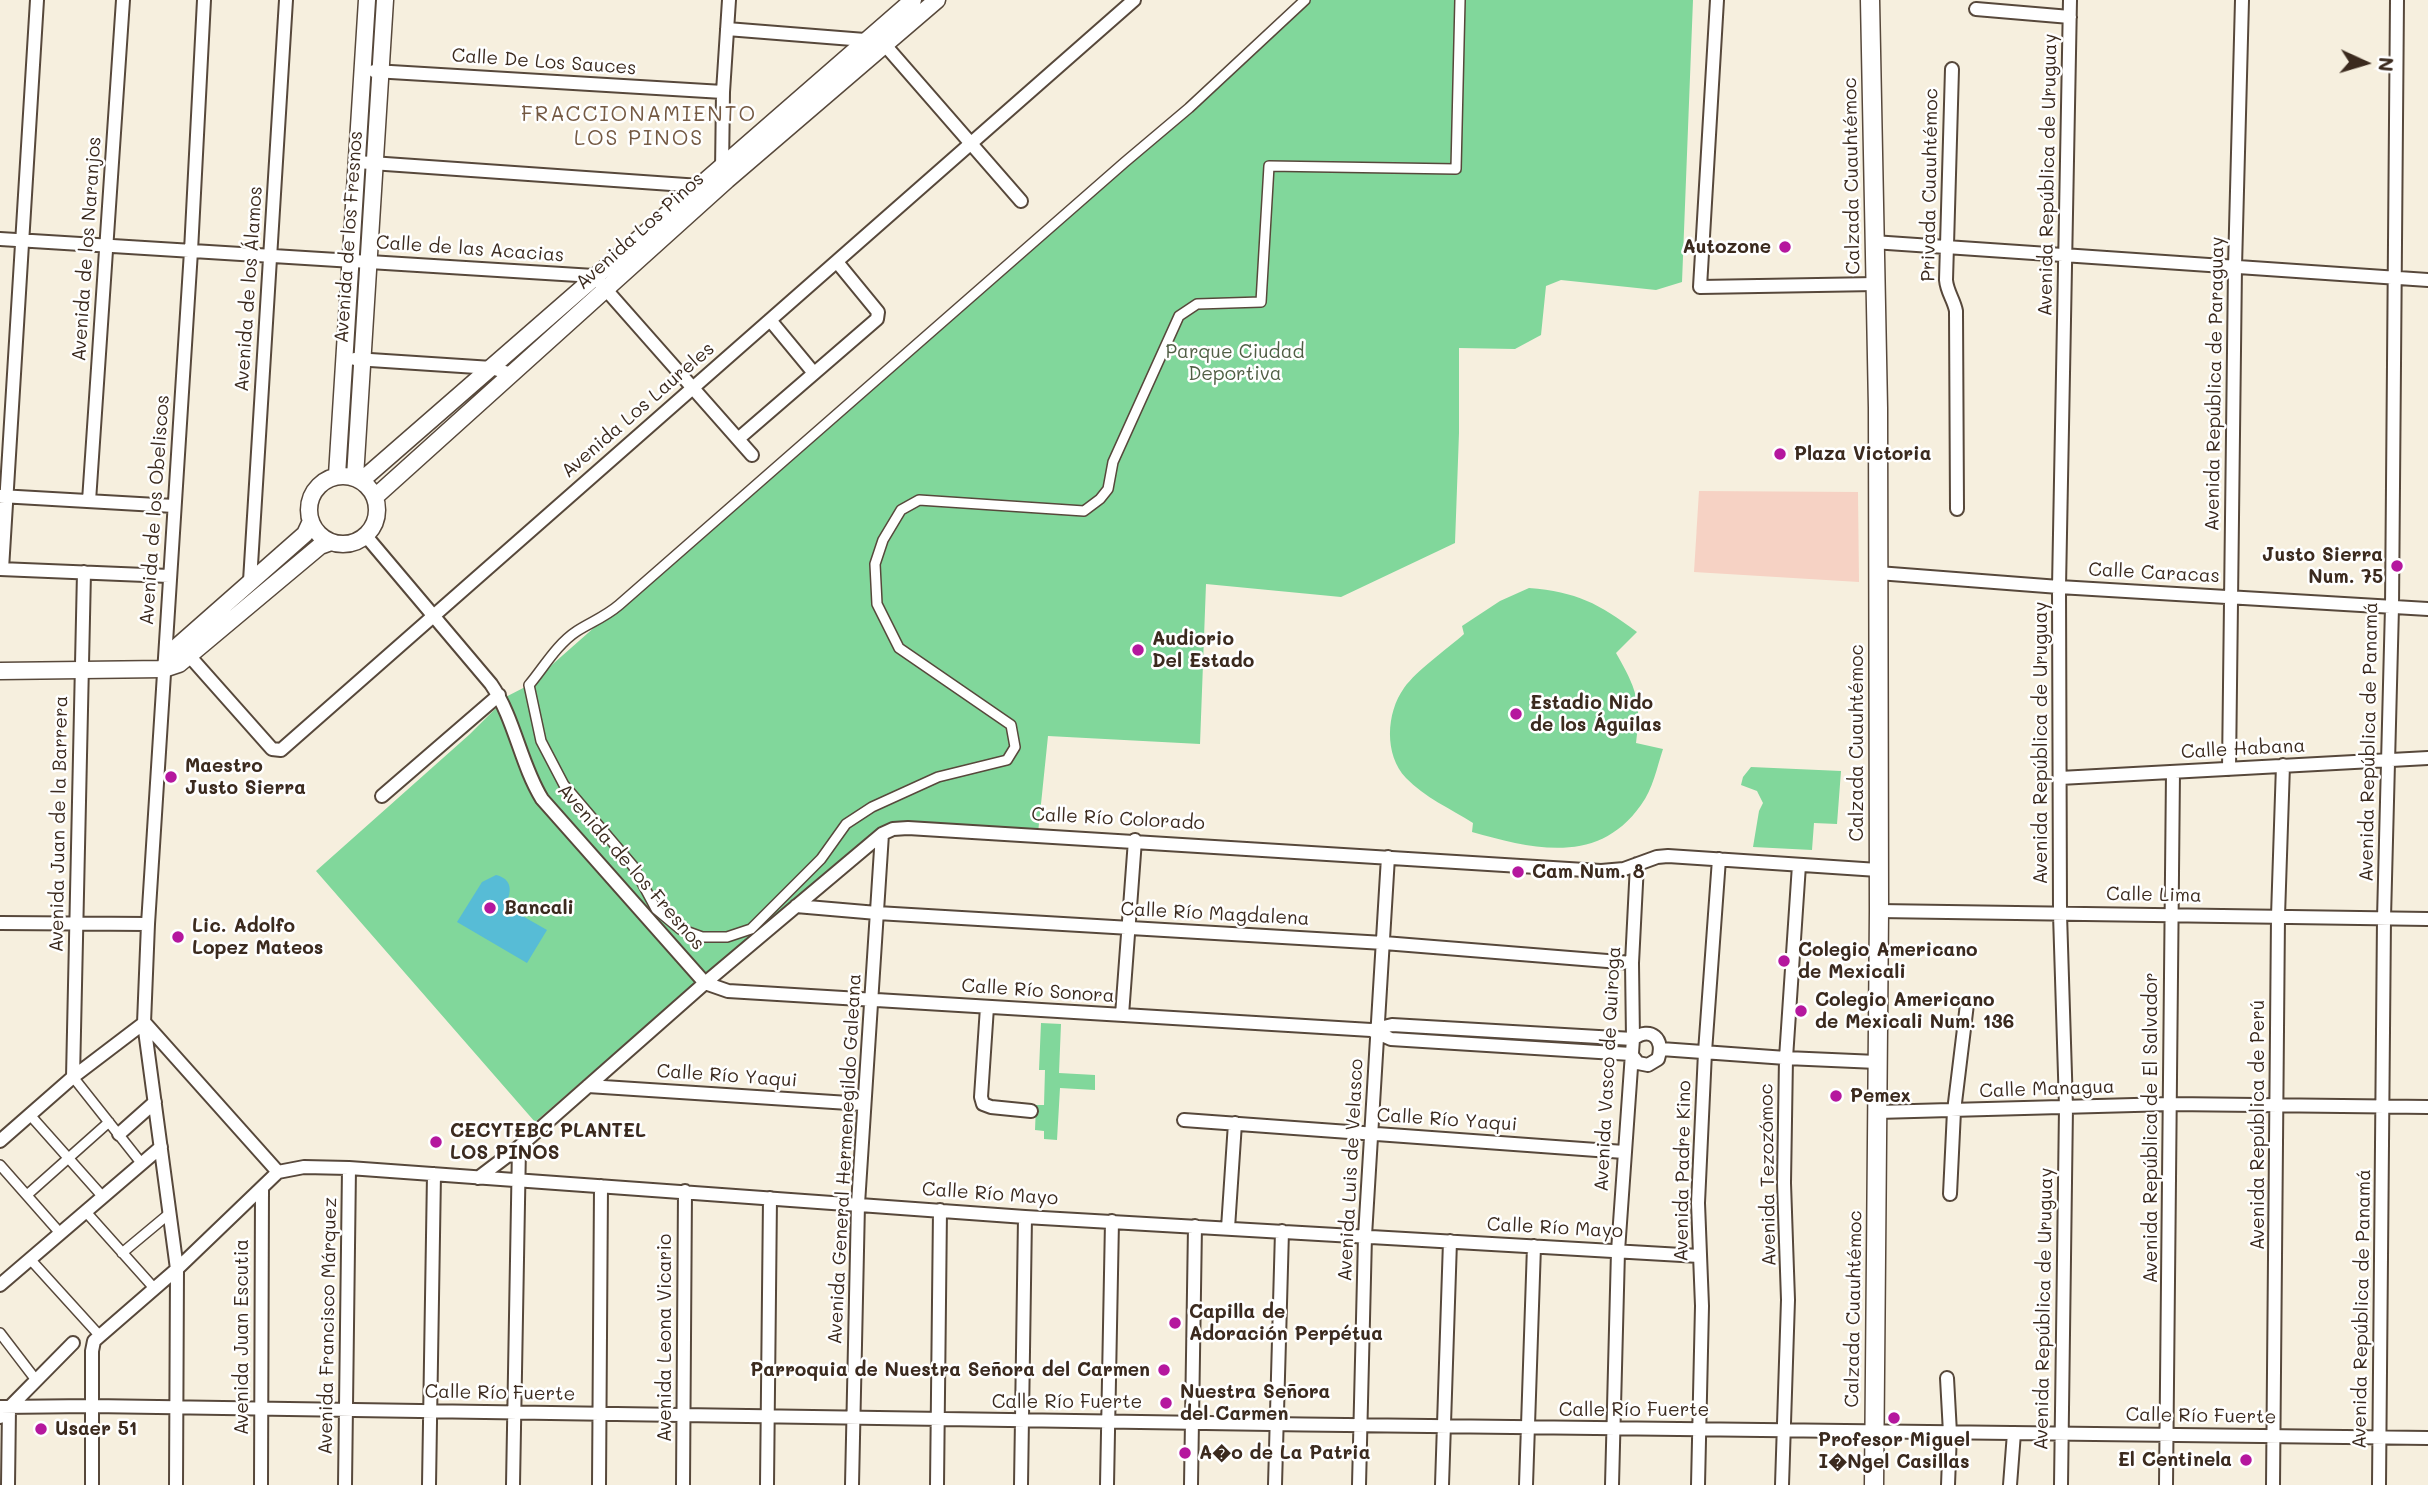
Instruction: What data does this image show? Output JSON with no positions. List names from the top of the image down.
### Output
{
  "streets": {
    "main road": ["Calzada Cuauhtémoc"],
    "street": [
      "Calle De Los Sauces",
      "Avenida República de Uruguay",
      "Privada Cuauhtémoc",
      "Avenida Los Pinos",
      "Avenida de los Fresnos",
      "Avenida de los Naranjos",
      "Calle de las Acacias",
      "Avenida de los Álamos",
      "Avenida República de Paraguay",
      "Avenida Los Laureles",
      "Avenida de los Obeliscos",
      "Calle Caracas",
      "Avenida República de Panamá",
      "Calle Habana",
      "Calle Río Colorado",
      "Avenida Juan de la Barrera",
      "Calle Lima",
      "Calle Río Magdalena",
      "Calle Río Sonora",
      "Avenida Vasco de Quiroga",
      "Calle Río Yaqui",
      "Calle Managua",
      "Avenida República de Perú",
      "Avenida República de El Salvador",
      "Avenida General Hermenegildo Galeana",
      "Avenida Luis de Velasco",
      "Avenida Padre Kino",
      "Avenida Tezozómoc",
      "Calle Río Mayo",
      "Avenida Francisco Márquez",
      "Avenida Juan Escutia",
      "Avenida Leona Vicario",
      "Calle Río Fuerte"
    ]
  },
  "crossings": [
    ["Calle De Los Sauces", "Avenida de los Fresnos"],
    ["Avenida República de Uruguay", "Calle Caracas"],
    ["Avenida República de Uruguay", "Calle Habana"],
    ["Avenida República de Uruguay", "Calle Lima"],
    ["Avenida República de Uruguay", "Calle Managua"],
    ["Avenida República de Uruguay", "Calle Río Fuerte"],
    ["Calzada Cuauhtémoc", "Calle Caracas"],
    ["Calzada Cuauhtémoc", "Calle Río Colorado"],
    ["Calzada Cuauhtémoc", "Calle Lima"],
    ["Calzada Cuauhtémoc", "Calle Río Sonora"],
    ["Calzada Cuauhtémoc", "Calle Managua"],
    ["Calzada Cuauhtémoc", "Calle Río Fuerte"],
    ["Avenida Los Pinos", "Avenida de los Fresnos"],
    ["Avenida Los Pinos", "Calle de las Acacias"],
    ["Avenida de los Fresnos", "Calle de las Acacias"],
    ["Avenida de los Fresnos", "Avenida Los Laureles"],
    ["Avenida de los Fresnos", "Calle Río Sonora"],
    ["Avenida de los Naranjos", "Calle de las Acacias"],
    ["Calle de las Acacias", "Avenida de los Álamos"],
    ["Calle de las Acacias", "Avenida de los Obeliscos"],
    ["Avenida República de Paraguay", "Calle Caracas"],
    ["Avenida República de Paraguay", "Calle Habana"],
    ["Avenida de los Obeliscos", "Calle Río Fuerte"],
    ["Calle Caracas", "Avenida República de Panamá"],
    ["Avenida República de Panamá", "Calle Habana"],
    ["Avenida República de Panamá", "Calle Lima"],
    ["Avenida República de Panamá", "Calle Managua"],
    ["Avenida República de Panamá", "Calle Río Fuerte"],
    ["Calle Habana", "Avenida República de Perú"],
    ["Calle Habana", "Avenida República de El Salvador"],
    ["Calle Río Colorado", "Avenida Vasco de Quiroga"],
    ["Calle Río Colorado", "Avenida General Hermenegildo Galeana"],
    ["Calle Río Colorado", "Avenida Luis de Velasco"],
    ["Calle Río Colorado", "Avenida Padre Kino"],
    ["Calle Río Colorado", "Avenida Tezozómoc"],
    ["Calle Lima", "Avenida República de Perú"],
    ["Calle Lima", "Avenida República de El Salvador"],
    ["Calle Río Magdalena", "Avenida Vasco de Quiroga"],
    ["Calle Río Magdalena", "Avenida General Hermenegildo Galeana"],
    ["Calle Río Magdalena", "Avenida Luis de Velasco"],
    ["Calle Río Sonora", "Avenida Vasco de Quiroga"],
    ["Calle Río Sonora", "Avenida General Hermenegildo Galeana"],
    ["Calle Río Sonora", "Avenida Luis de Velasco"],
    ["Calle Río Sonora", "Avenida Padre Kino"],
    ["Calle Río Sonora", "Avenida Tezozómoc"],
    ["Avenida Vasco de Quiroga", "Calle Río Yaqui"],
    ["Avenida Vasco de Quiroga", "Calle Río Mayo"],
    ["Avenida Vasco de Quiroga", "Calle Río Fuerte"],
    ["Calle Río Yaqui", "Avenida General Hermenegildo Galeana"],
    ["Calle Río Yaqui", "Avenida Luis de Velasco"],
    ["Calle Managua", "Avenida República de Perú"],
    ["Calle Managua", "Avenida República de El Salvador"],
    ["Avenida República de Perú", "Calle Río Fuerte"],
    ["Avenida República de El Salvador", "Calle Río Fuerte"],
    ["Avenida General Hermenegildo Galeana", "Calle Río Mayo"],
    ["Avenida General Hermenegildo Galeana", "Calle Río Fuerte"],
    ["Avenida Luis de Velasco", "Calle Río Mayo"],
    ["Avenida Luis de Velasco", "Calle Río Fuerte"],
    ["Avenida Padre Kino", "Calle Río Mayo"],
    ["Avenida Padre Kino", "Calle Río Fuerte"],
    ["Avenida Tezozómoc", "Calle Río Fuerte"],
    ["Calle Río Mayo", "Avenida Francisco Márquez"],
    ["Calle Río Mayo", "Avenida Leona Vicario"],
    ["Avenida Francisco Márquez", "Calle Río Fuerte"],
    ["Avenida Juan Escutia", "Calle Río Fuerte"],
    ["Avenida Leona Vicario", "Calle Río Fuerte"]
  ],
  "districts": ["FRACCIONAMIENTO LOS PINOS"],
  "parks": ["Parque Ciudad Deportiva"],
  "places": [
    "Autozone",
    "Plaza Victoria",
    "Justo Sierra Num. 75",
    "Audiorio Del Estado",
    "Estadio Nido de los Águilas",
    "Maestro Justo Sierra",
    "Cam Num. 8",
    "Bancali",
    "Lic. Adolfo Lopez Mateos",
    "Colegio Americano de Mexicali",
    "Colegio Americano de Mexicali Num. 136",
    "Pemex",
    "CECYTEBC PLANTEL LOS PINOS",
    "Capilla de Adoración Perpétua",
    "Parroquia de Nuestra Señora del Carmen",
    "Nuestra Señora del Carmen",
    "Profesor Miguel I�Ngel Casillas",
    "Usaer 51",
    "A�o de La Patria",
    "El Centinela"
  ],
  "north": "right"
}
